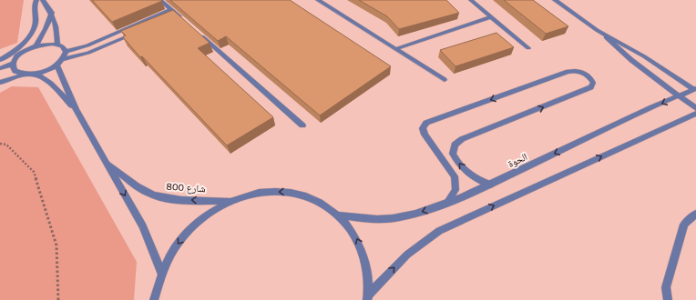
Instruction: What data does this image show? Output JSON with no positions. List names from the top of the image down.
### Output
{
  "streets": {
    "street": ["الحوة", "شارع 800"]
  }
}
